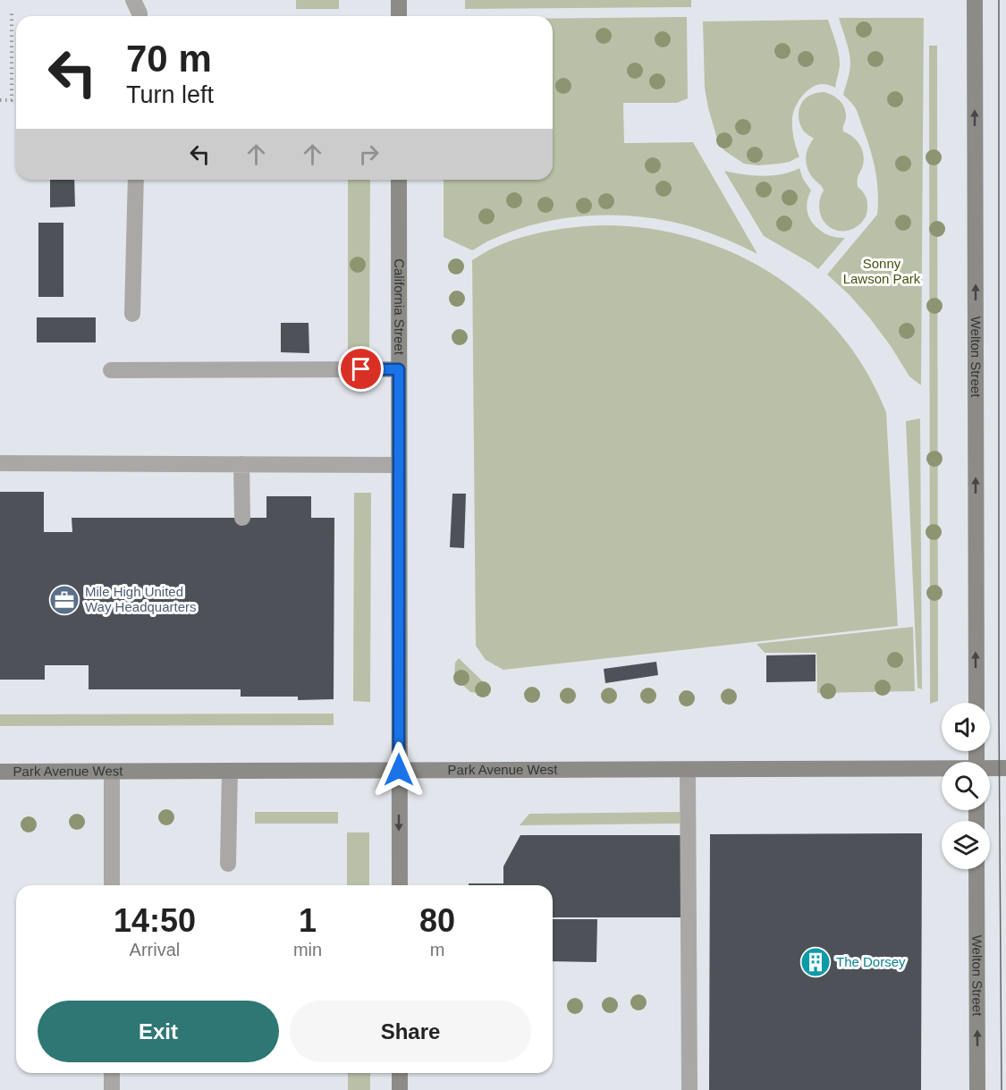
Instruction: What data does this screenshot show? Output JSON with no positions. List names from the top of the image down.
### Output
{
  "streets": {
    "street": ["California Street", "Welton Street", "Park Avenue West"]
  },
  "crossings": [
    ["California Street", "Park Avenue West"]
  ],
  "one_way": ["Welton Street"],
  "parks": ["Sonny Lawson Park"],
  "places": {
    "office": ["Mile High United Way Headquarters"],
    "building": ["The Dorsey"]
  },
  "page": {
    "turn": ["70 m", "Turn left"],
    "eta": [
      "14:50",
      "Arrival",
      "1",
      "min",
      "80",
      "m"
    ],
    "buttons": ["Exit", "Share"]
  }
}
